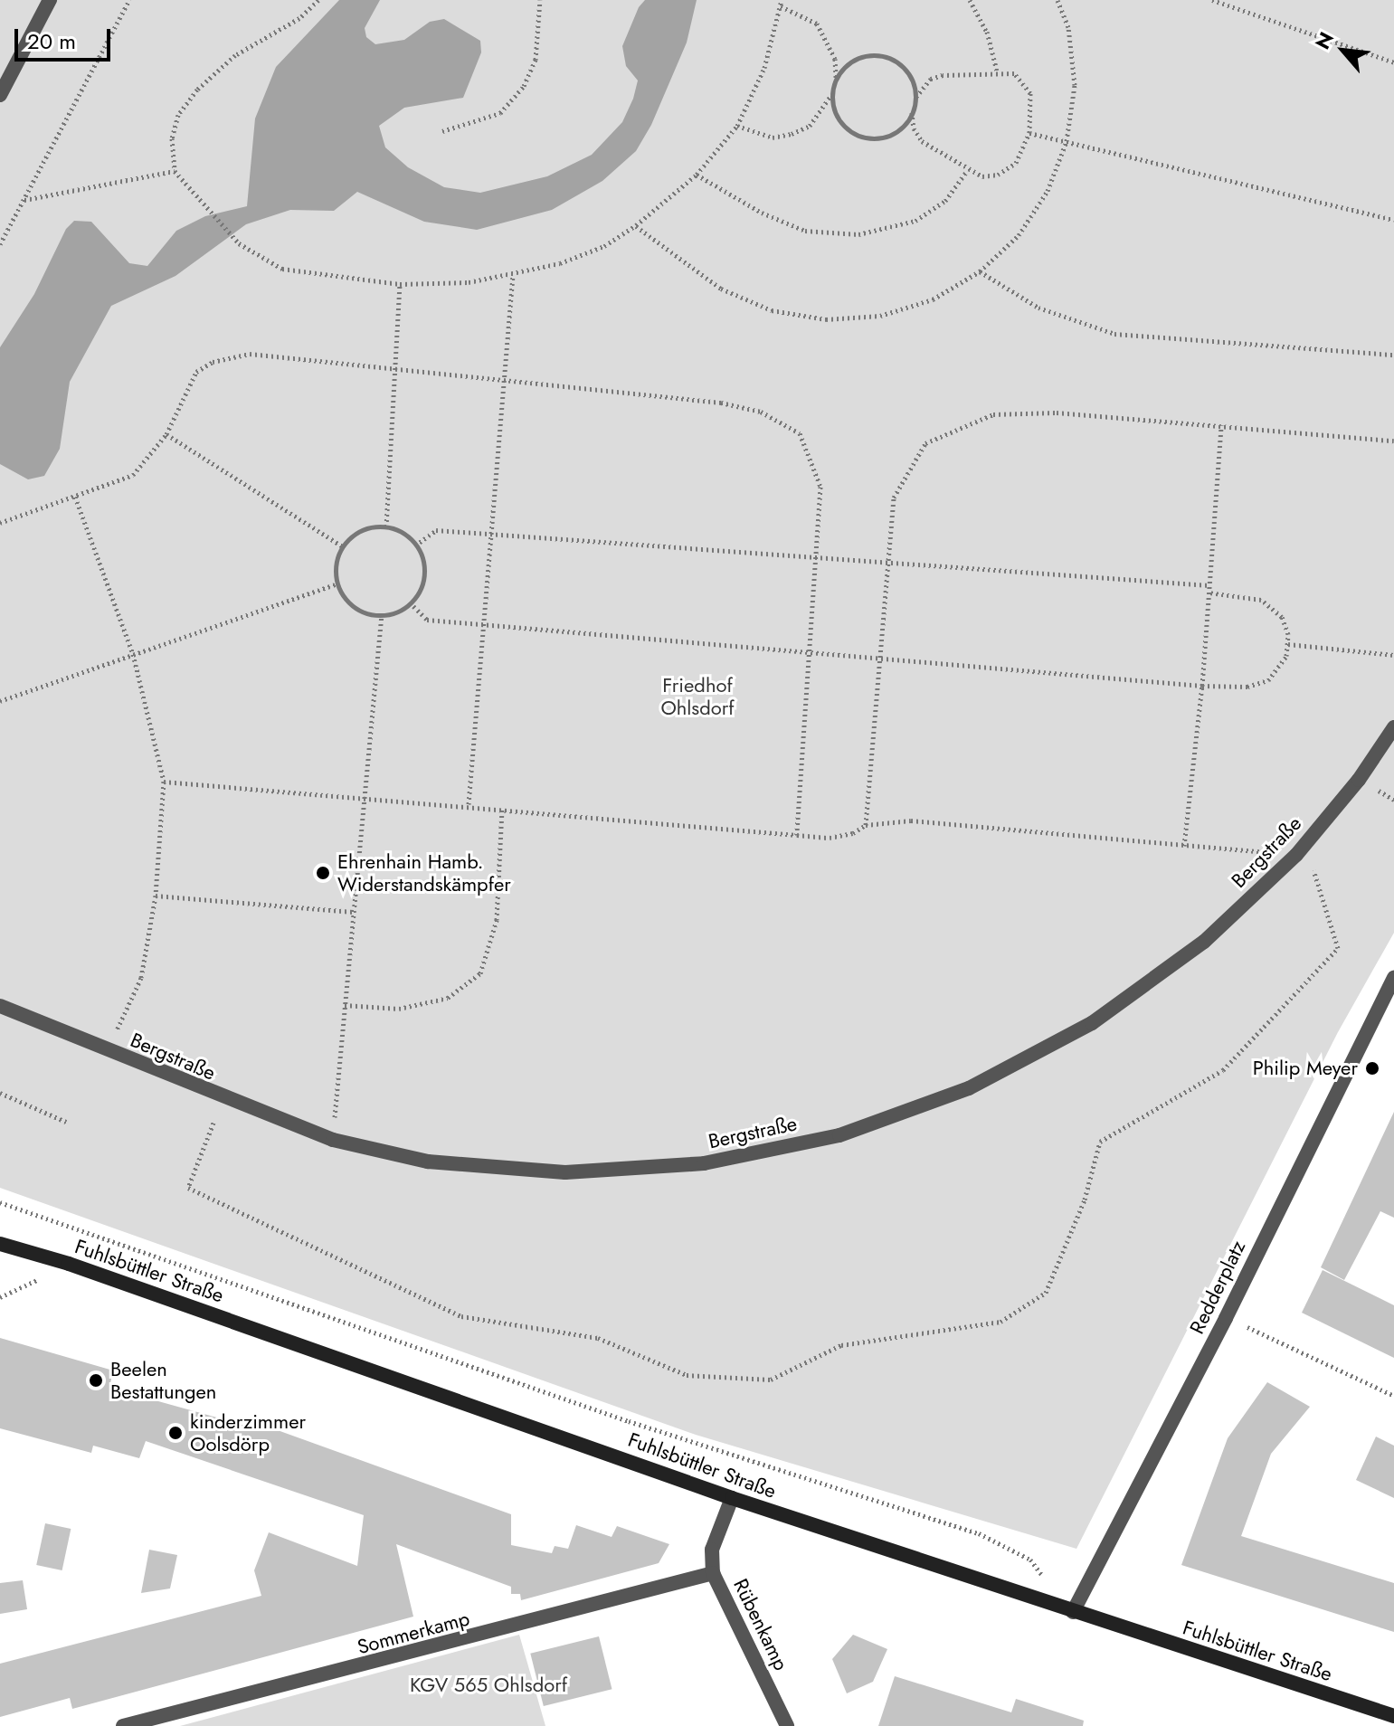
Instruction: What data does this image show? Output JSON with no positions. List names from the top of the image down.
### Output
{
  "streets": {
    "main road": ["Fuhlsbüttler Straße"],
    "street": [
      "Bergstraße",
      "Redderplatz",
      "Rübenkamp",
      "Sommerkamp"
    ]
  },
  "crossings": [
    ["Fuhlsbüttler Straße", "Redderplatz"],
    ["Fuhlsbüttler Straße", "Rübenkamp"],
    ["Rübenkamp", "Sommerkamp"]
  ],
  "parks": ["Friedhof Ohlsdorf", "KGV 565 Ohlsdorf"],
  "places": [
    "Ehrenhain Hamb. Widerstandskämpfer",
    "Philip Meyer",
    "Beelen Bestattungen",
    "kinderzimmer Oolsdörp"
  ],
  "scale_bar": "20 m",
  "north": "top left"
}
